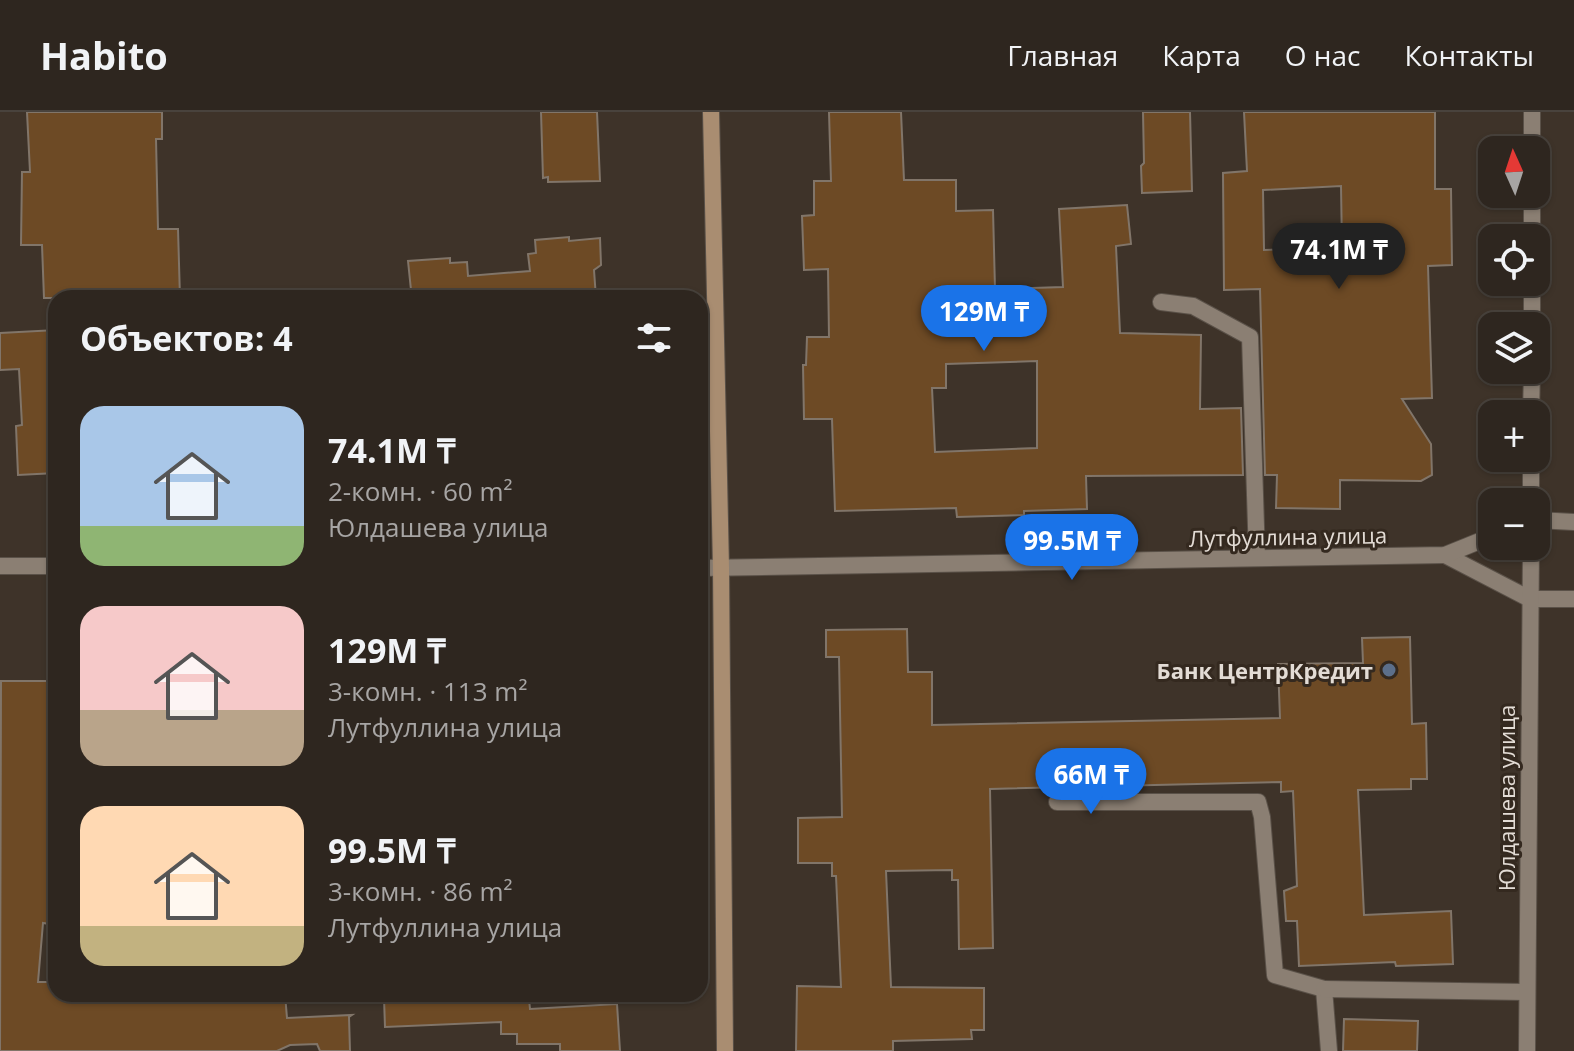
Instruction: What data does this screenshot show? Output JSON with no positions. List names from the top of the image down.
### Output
{
  "streets": {
    "street": ["Лутфуллина улица", "Юлдашева улица"]
  },
  "crossings": [
    ["Лутфуллина улица", "Юлдашева улица"]
  ],
  "places": ["Банк ЦентрКредит"],
  "north": "top",
  "page": {
    "header": "Habito",
    "nav": [
      "Главная",
      "Карта",
      "О нас",
      "Контакты"
    ],
    "map_buttons": ["+", "−"],
    "price": [
      "74.1M ₸",
      "129M ₸",
      "99.5M ₸",
      "66M ₸"
    ],
    "heading": "Объектов: 4",
    "list": [
      {
        "name": "74.1M ₸",
        "note": "2-комн. · 60 m² · Юлдашева улица"
      },
      {
        "name": "129M ₸",
        "note": "3-комн. · 113 m² · Лутфуллина улица"
      },
      {
        "name": "99.5M ₸",
        "note": "3-комн. · 86 m² · Лутфуллина улица"
      }
    ]
  }
}
